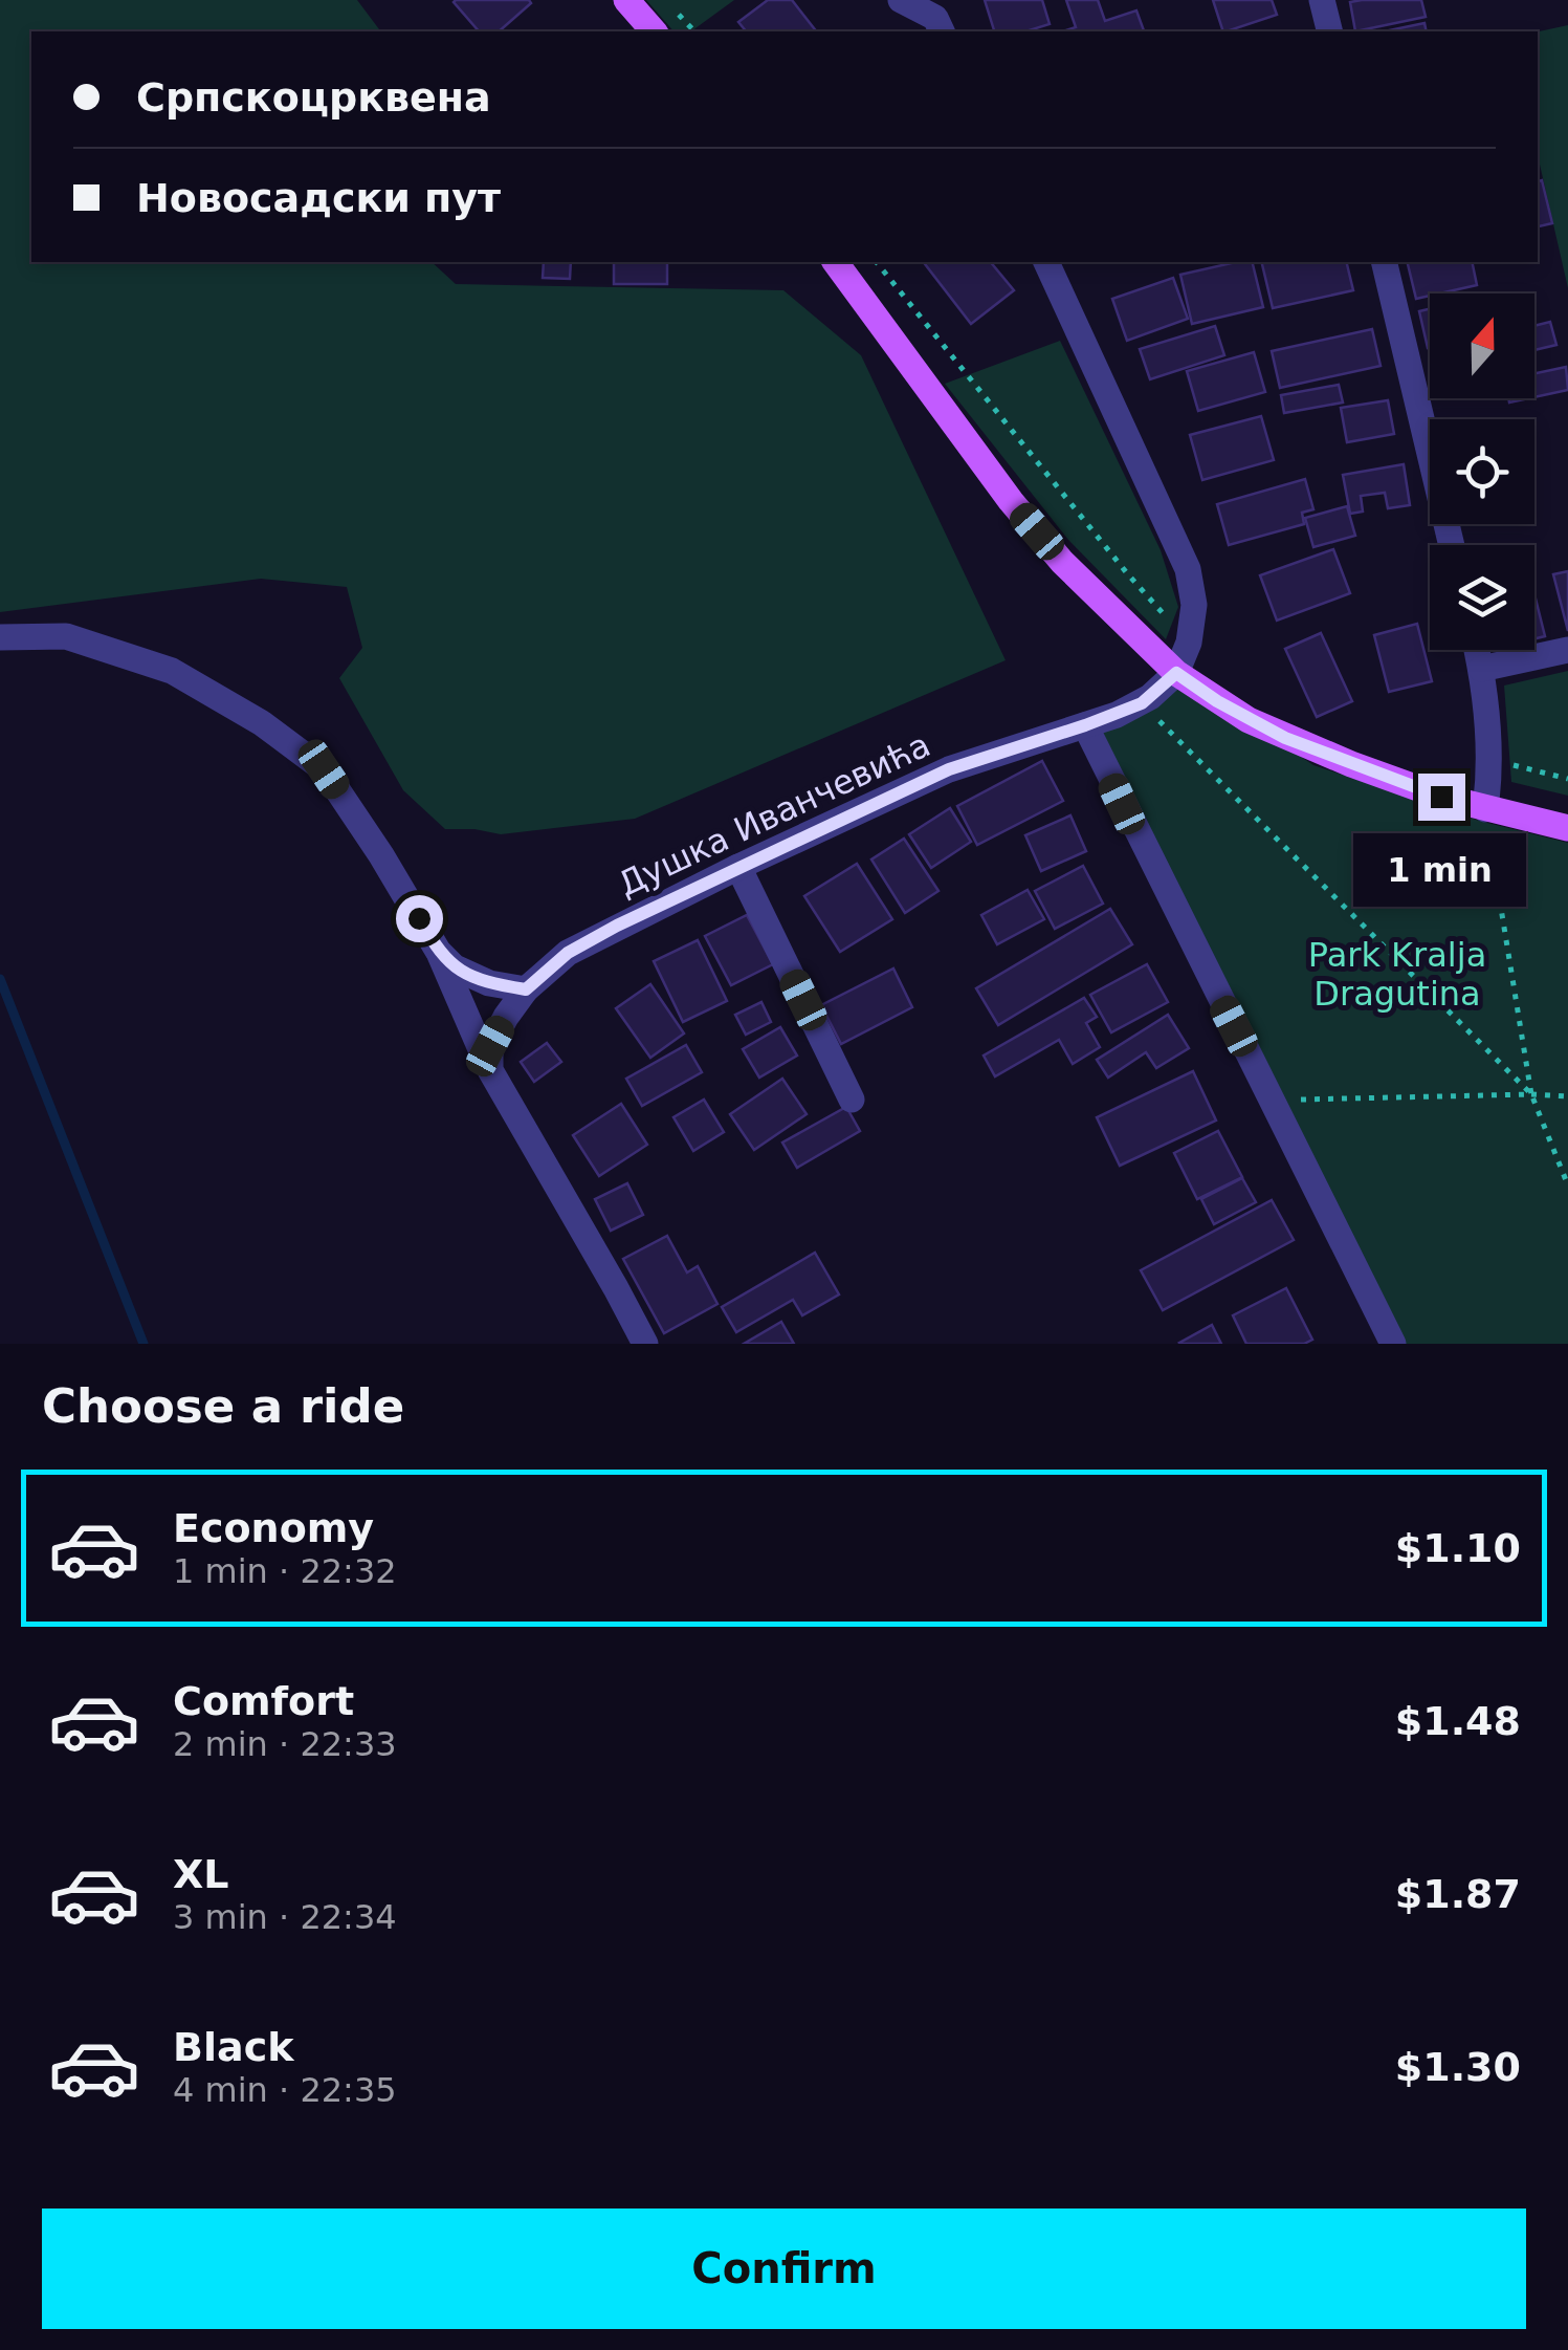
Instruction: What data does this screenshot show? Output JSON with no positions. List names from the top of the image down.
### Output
{
  "streets": {
    "street": ["Душка Иванчевића"]
  },
  "parks": ["Park Kralja Dragutina"],
  "north": "top",
  "page": {
    "banner": ["Српскоцрквена", "Новосадски пут"],
    "bubble": "1 min",
    "heading": "Choose a ride",
    "list": [
      {
        "name": "Economy",
        "note": "1 min · 22:32",
        "value": "$1.10"
      },
      {
        "name": "Comfort",
        "note": "2 min · 22:33",
        "value": "$1.48"
      },
      {
        "name": "XL",
        "note": "3 min · 22:34",
        "value": "$1.87"
      },
      {
        "name": "Black",
        "note": "4 min · 22:35",
        "value": "$1.30"
      }
    ],
    "buttons": "Confirm"
  }
}
